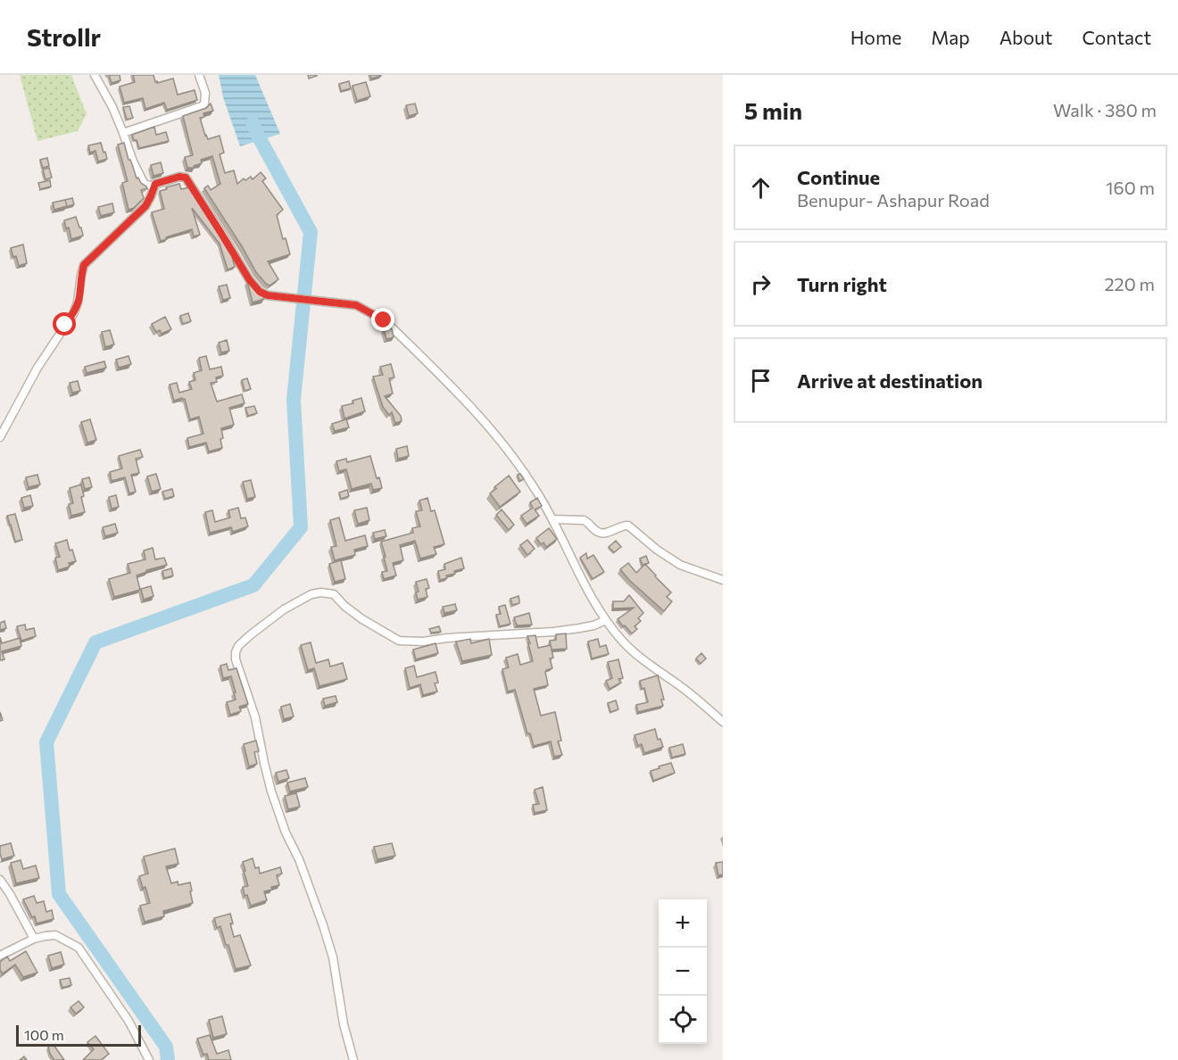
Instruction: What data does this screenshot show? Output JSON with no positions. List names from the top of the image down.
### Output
{
  "scale_bar": "100 m",
  "page": {
    "header": "Strollr",
    "nav": [
      "Home",
      "Map",
      "About",
      "Contact"
    ],
    "heading": ["5 min", "Walk · 380 m"],
    "list": [
      ["Continue", "Benupur- Ashapur Road", "160 m"],
      ["Turn right", "220 m"],
      "Arrive at destination"
    ],
    "map_buttons": ["+", "−"],
    "scale": "100 m"
  }
}
